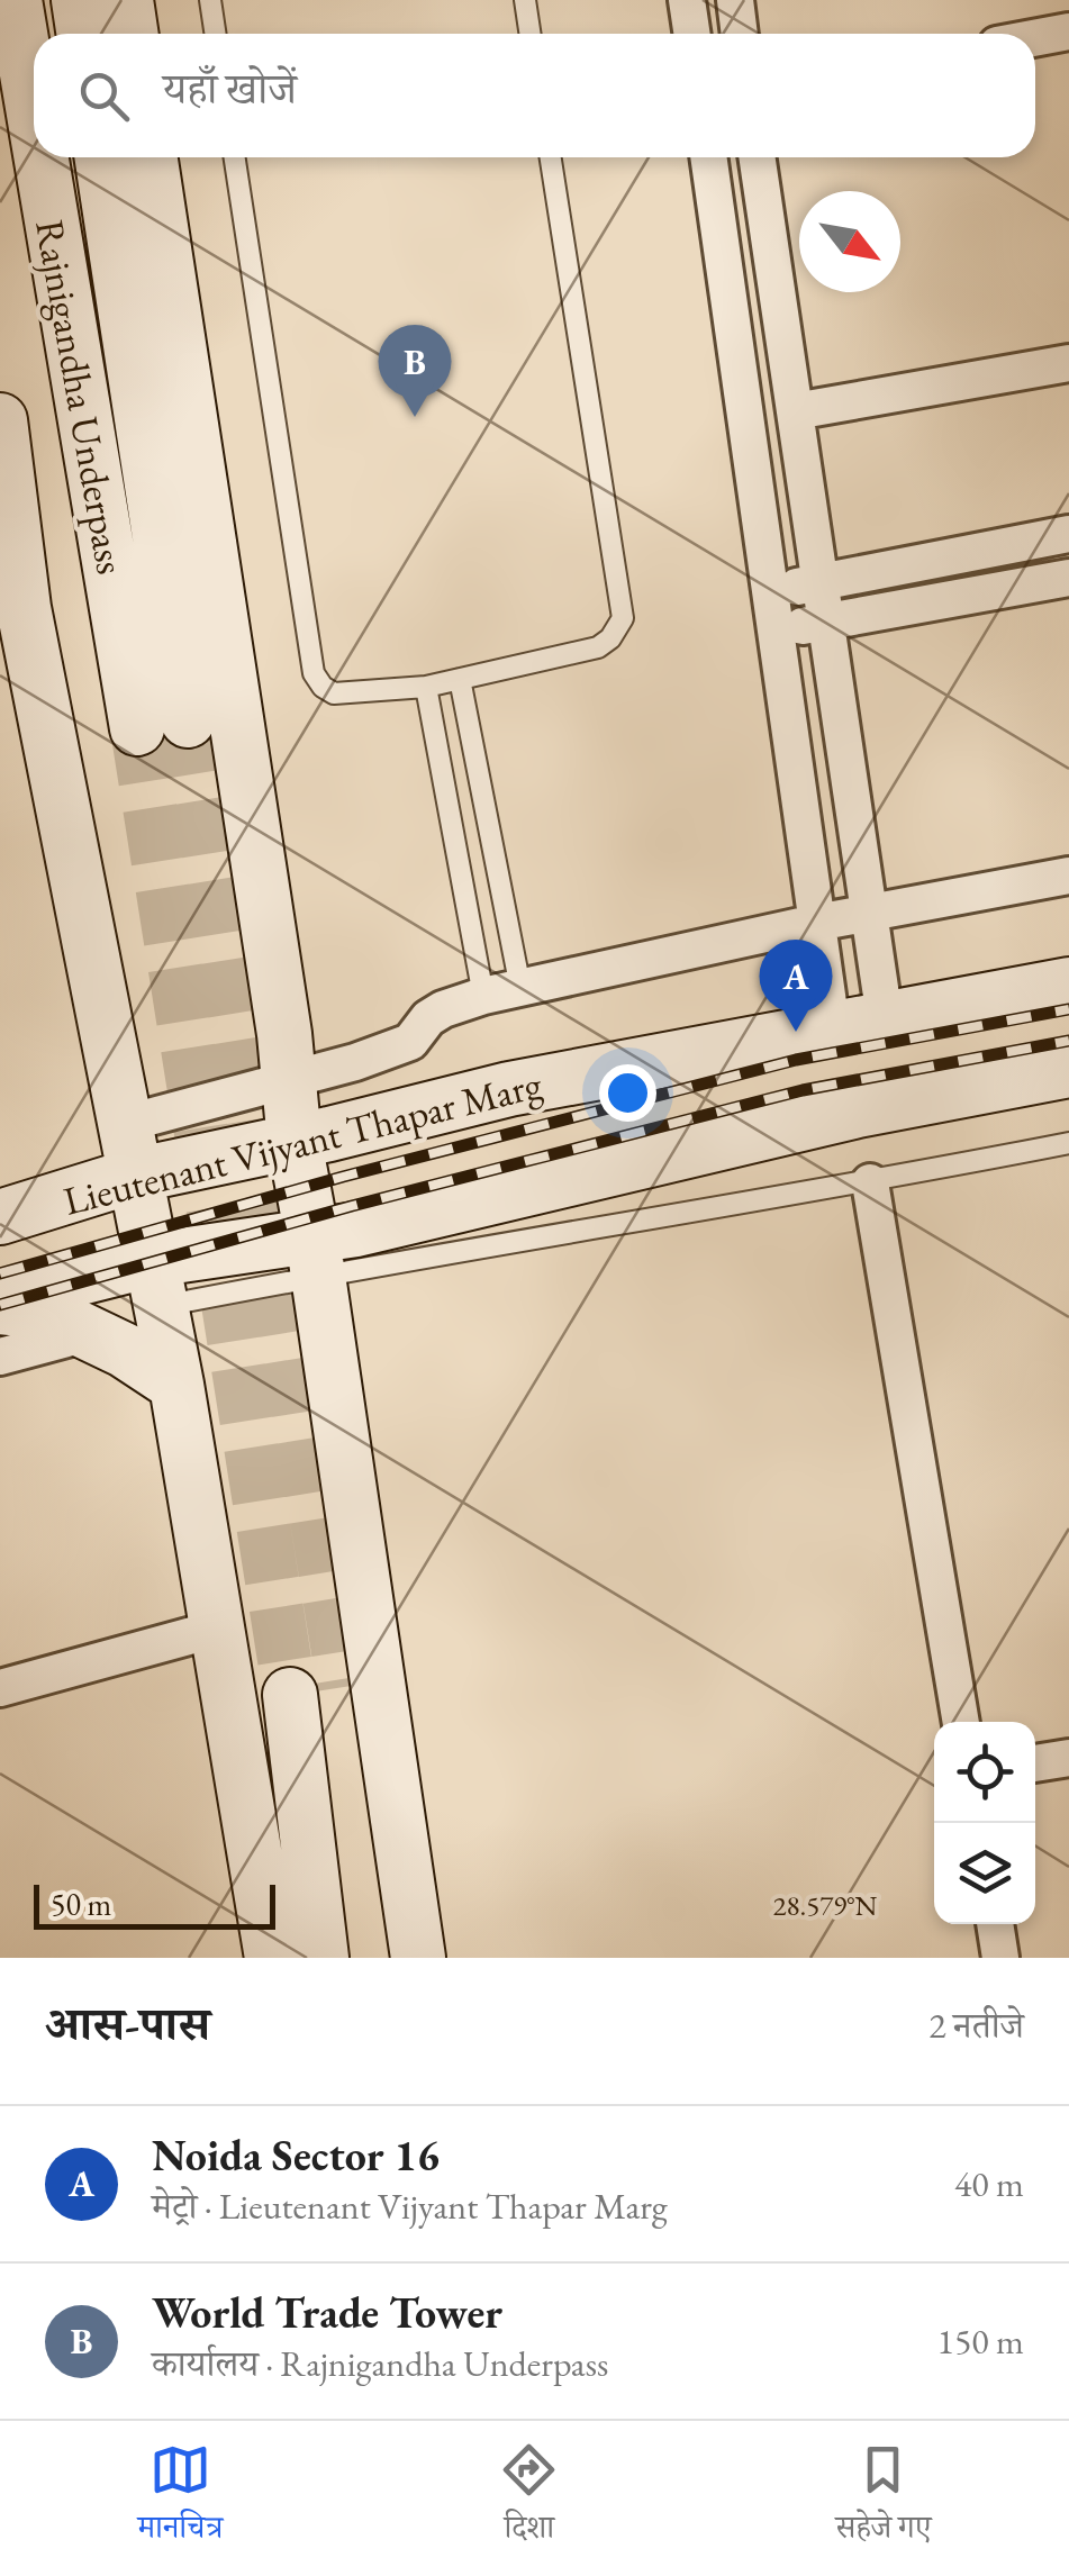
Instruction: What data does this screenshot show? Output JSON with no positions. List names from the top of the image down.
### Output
{
  "streets": {
    "main road": ["Rajnigandha Underpass", "Lieutenant Vijyant Thapar Marg"]
  },
  "scale_bar": "50 m",
  "north": "bottom right",
  "page": {
    "search": "यहाँ खोजें",
    "pins": ["B", "A"],
    "scale": "50 m",
    "heading": ["आस-पास", "2 नतीजे"],
    "list": [
      {
        "mark": "A",
        "name": "Noida Sector 16",
        "note": "मेट्रो · Lieutenant Vijyant Thapar Marg",
        "value": "40 m"
      },
      {
        "mark": "B",
        "name": "World Trade Tower",
        "note": "कार्यालय · Rajnigandha Underpass",
        "value": "150 m"
      }
    ],
    "nav": ["मानचित्र", "दिशा", "सहेजे गए"]
  },
  "coordinates": ["28.579°N"]
}
